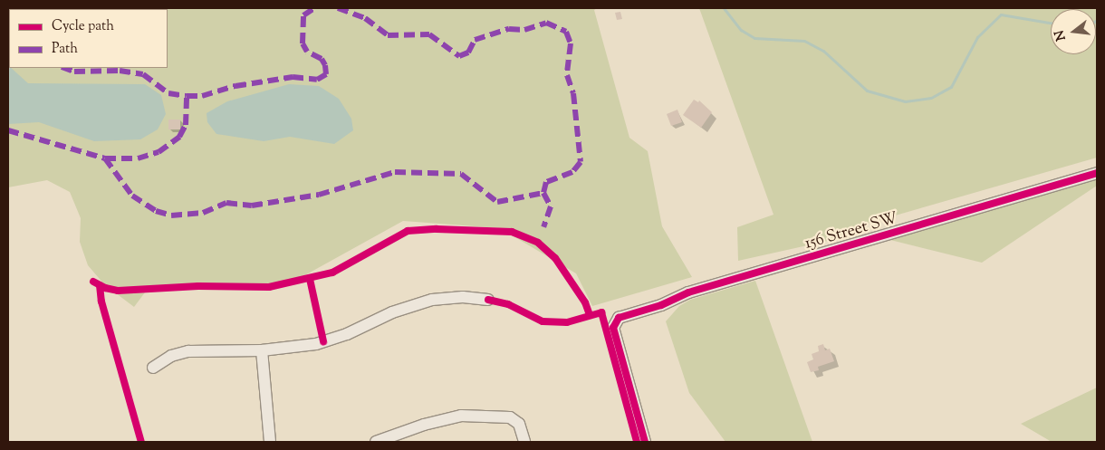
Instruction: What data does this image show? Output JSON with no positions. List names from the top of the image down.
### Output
{
  "streets": {
    "street": ["156 Street SW"]
  },
  "legend": ["Cycle path", "Path"],
  "north": "left"
}
